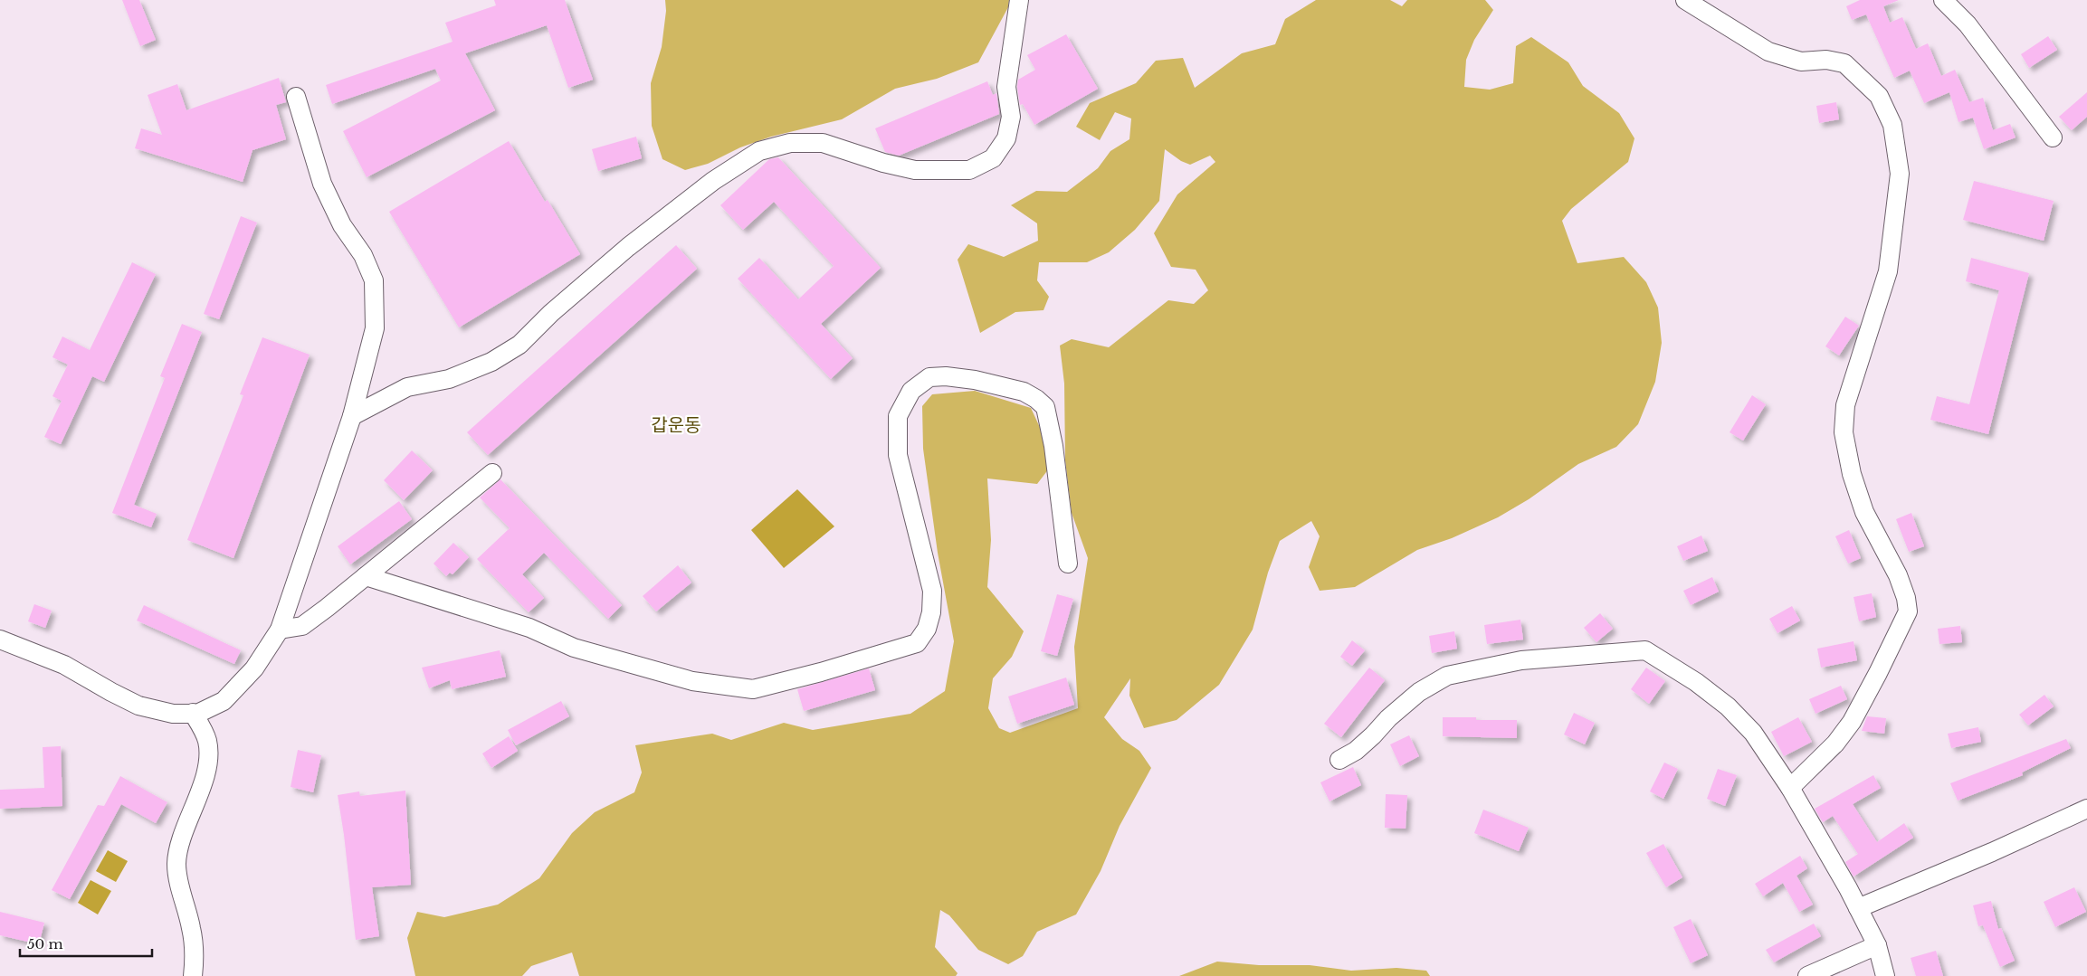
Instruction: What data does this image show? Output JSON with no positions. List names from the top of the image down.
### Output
{
  "districts": ["갑운동"],
  "scale_bar": "50 m"
}
